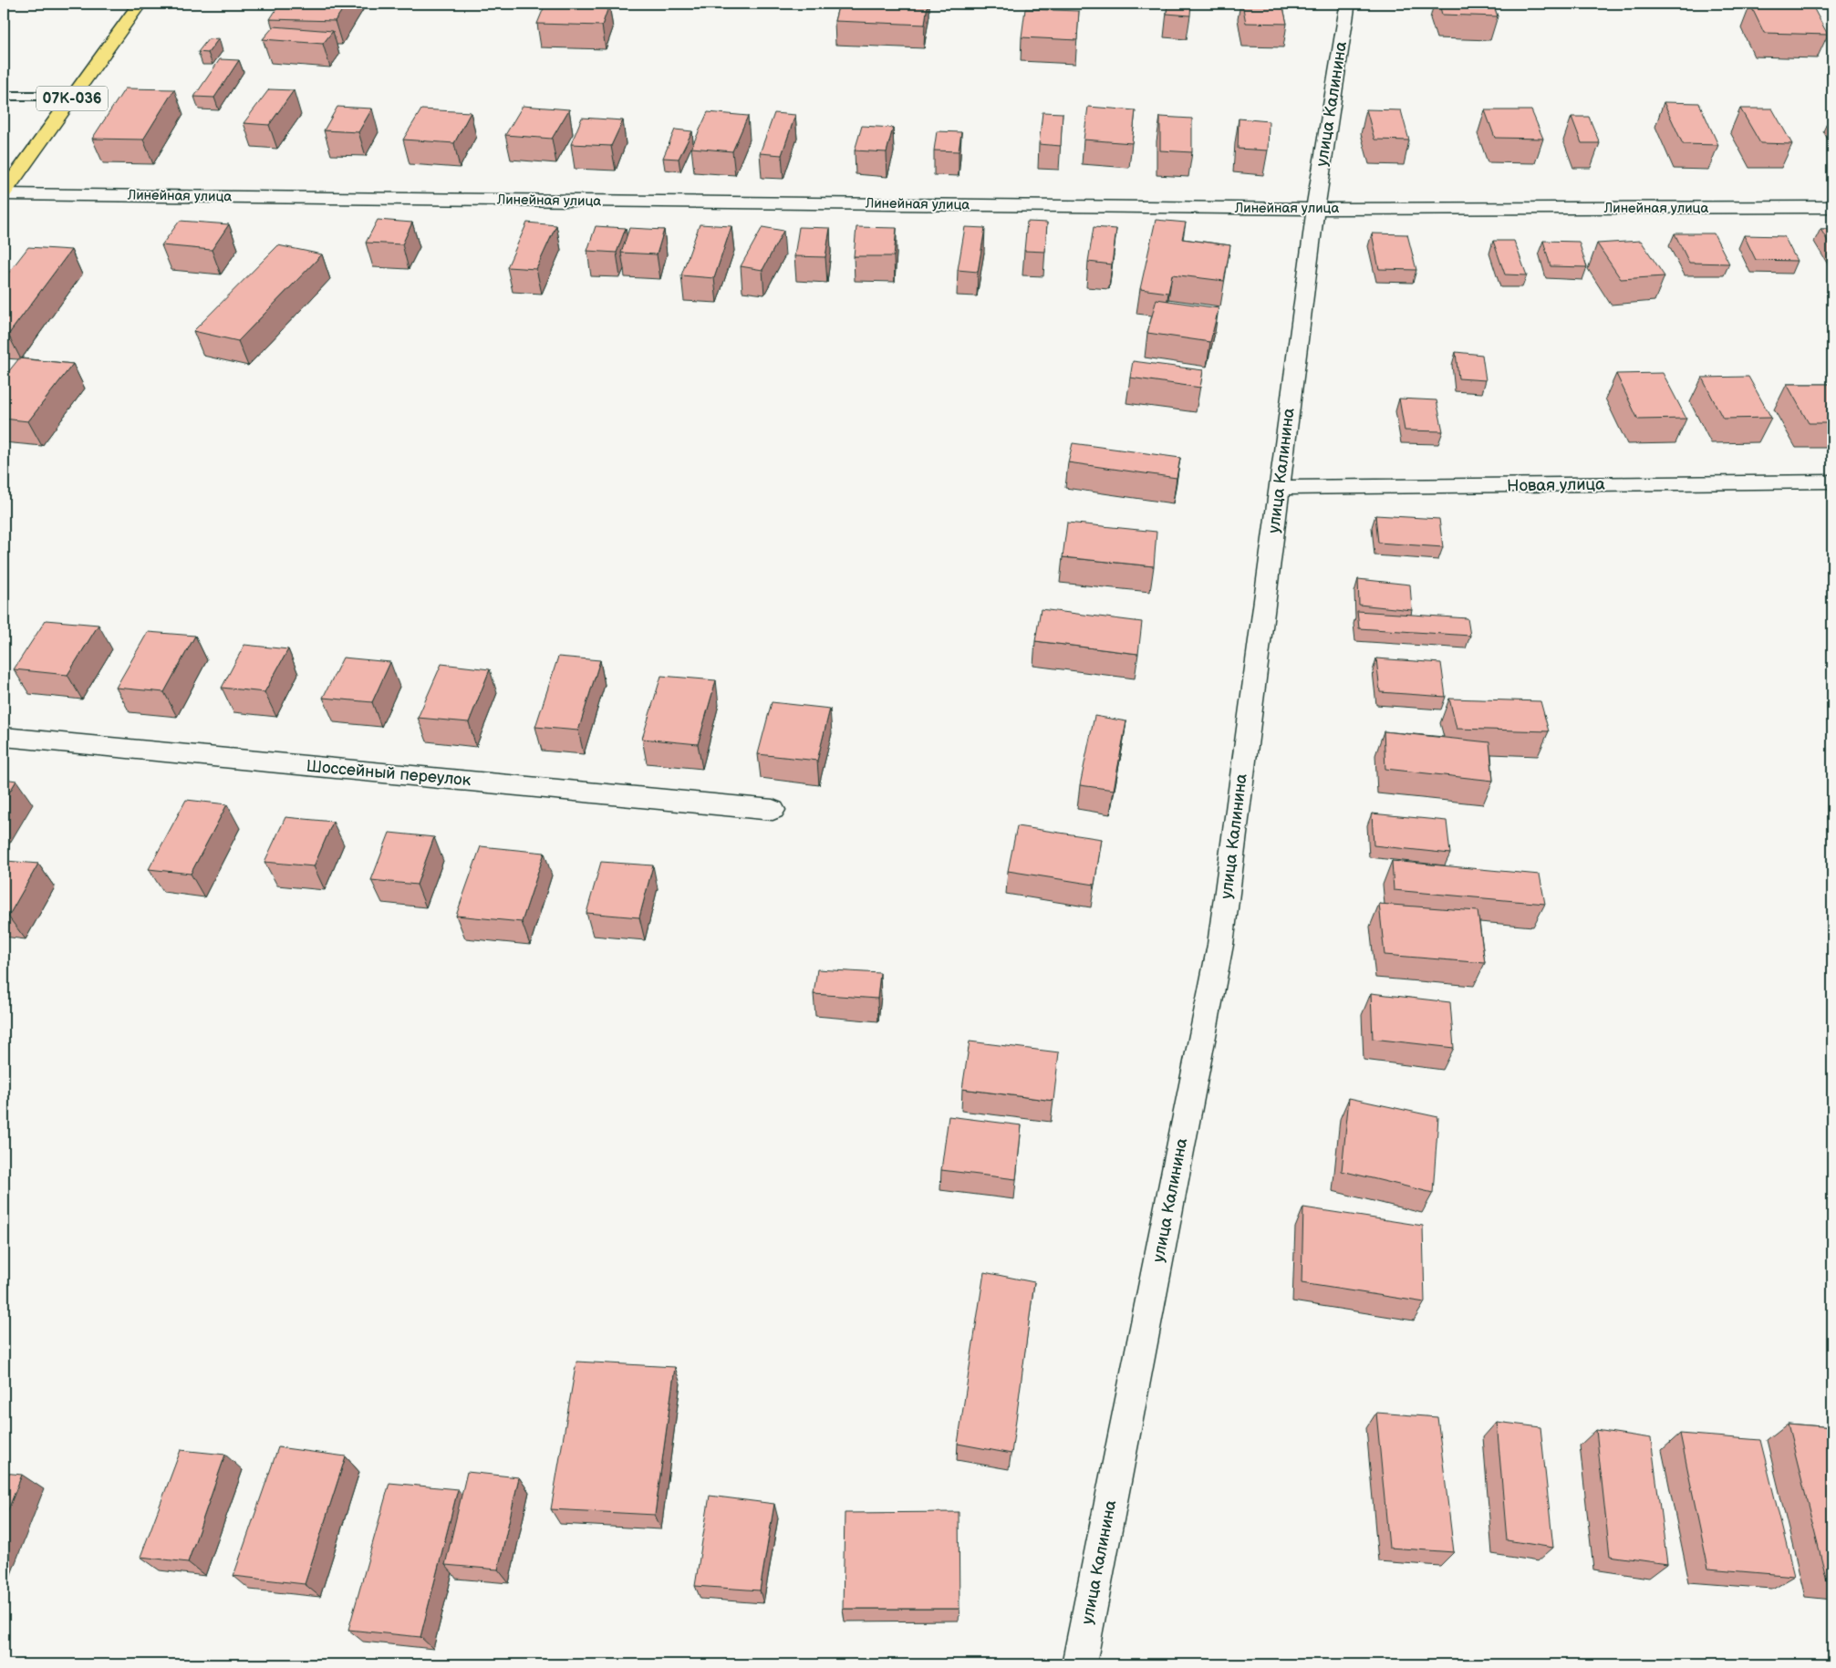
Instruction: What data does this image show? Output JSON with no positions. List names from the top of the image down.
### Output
{
  "streets": {
    "main road": ["07К-036"],
    "street": [
      "улица Калинина",
      "Линейная улица",
      "Новая улица",
      "Шоссейный переулок"
    ]
  },
  "crossings": [
    ["07К-036", "Линейная улица"],
    ["улица Калинина", "Линейная улица"],
    ["улица Калинина", "Новая улица"]
  ]
}
